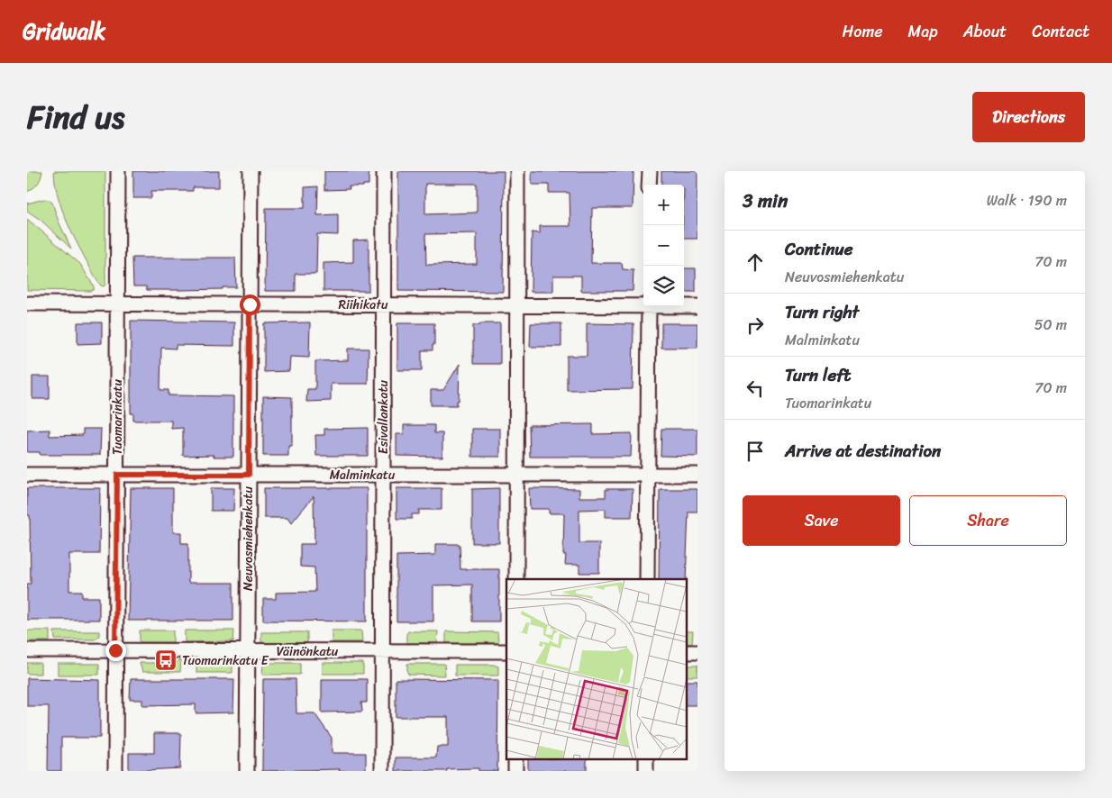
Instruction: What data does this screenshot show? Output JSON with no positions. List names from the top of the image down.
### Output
{
  "streets": {
    "street": [
      "Riihikatu",
      "Tuomarinkatu",
      "Esivallankatu",
      "Malminkatu",
      "Neuvosmiehenkatu",
      "Väinönkatu"
    ]
  },
  "crossings": [
    ["Riihikatu", "Tuomarinkatu"],
    ["Riihikatu", "Esivallankatu"],
    ["Riihikatu", "Neuvosmiehenkatu"],
    ["Tuomarinkatu", "Malminkatu"],
    ["Tuomarinkatu", "Väinönkatu"],
    ["Esivallankatu", "Malminkatu"],
    ["Esivallankatu", "Väinönkatu"],
    ["Malminkatu", "Neuvosmiehenkatu"],
    ["Neuvosmiehenkatu", "Väinönkatu"]
  ],
  "places": {
    "bus stop": ["Tuomarinkatu E"]
  },
  "page": {
    "header": "Gridwalk",
    "nav": [
      "Home",
      "Map",
      "About",
      "Contact"
    ],
    "title": "Find us",
    "buttons": [
      "Directions",
      ["Save", "Share"]
    ],
    "heading": ["3 min", "Walk · 190 m"],
    "map_buttons": ["+", "−"],
    "list": [
      ["Continue", "Neuvosmiehenkatu", "70 m"],
      ["Turn right", "Malminkatu", "50 m"],
      ["Turn left", "Tuomarinkatu", "70 m"],
      "Arrive at destination"
    ]
  }
}
